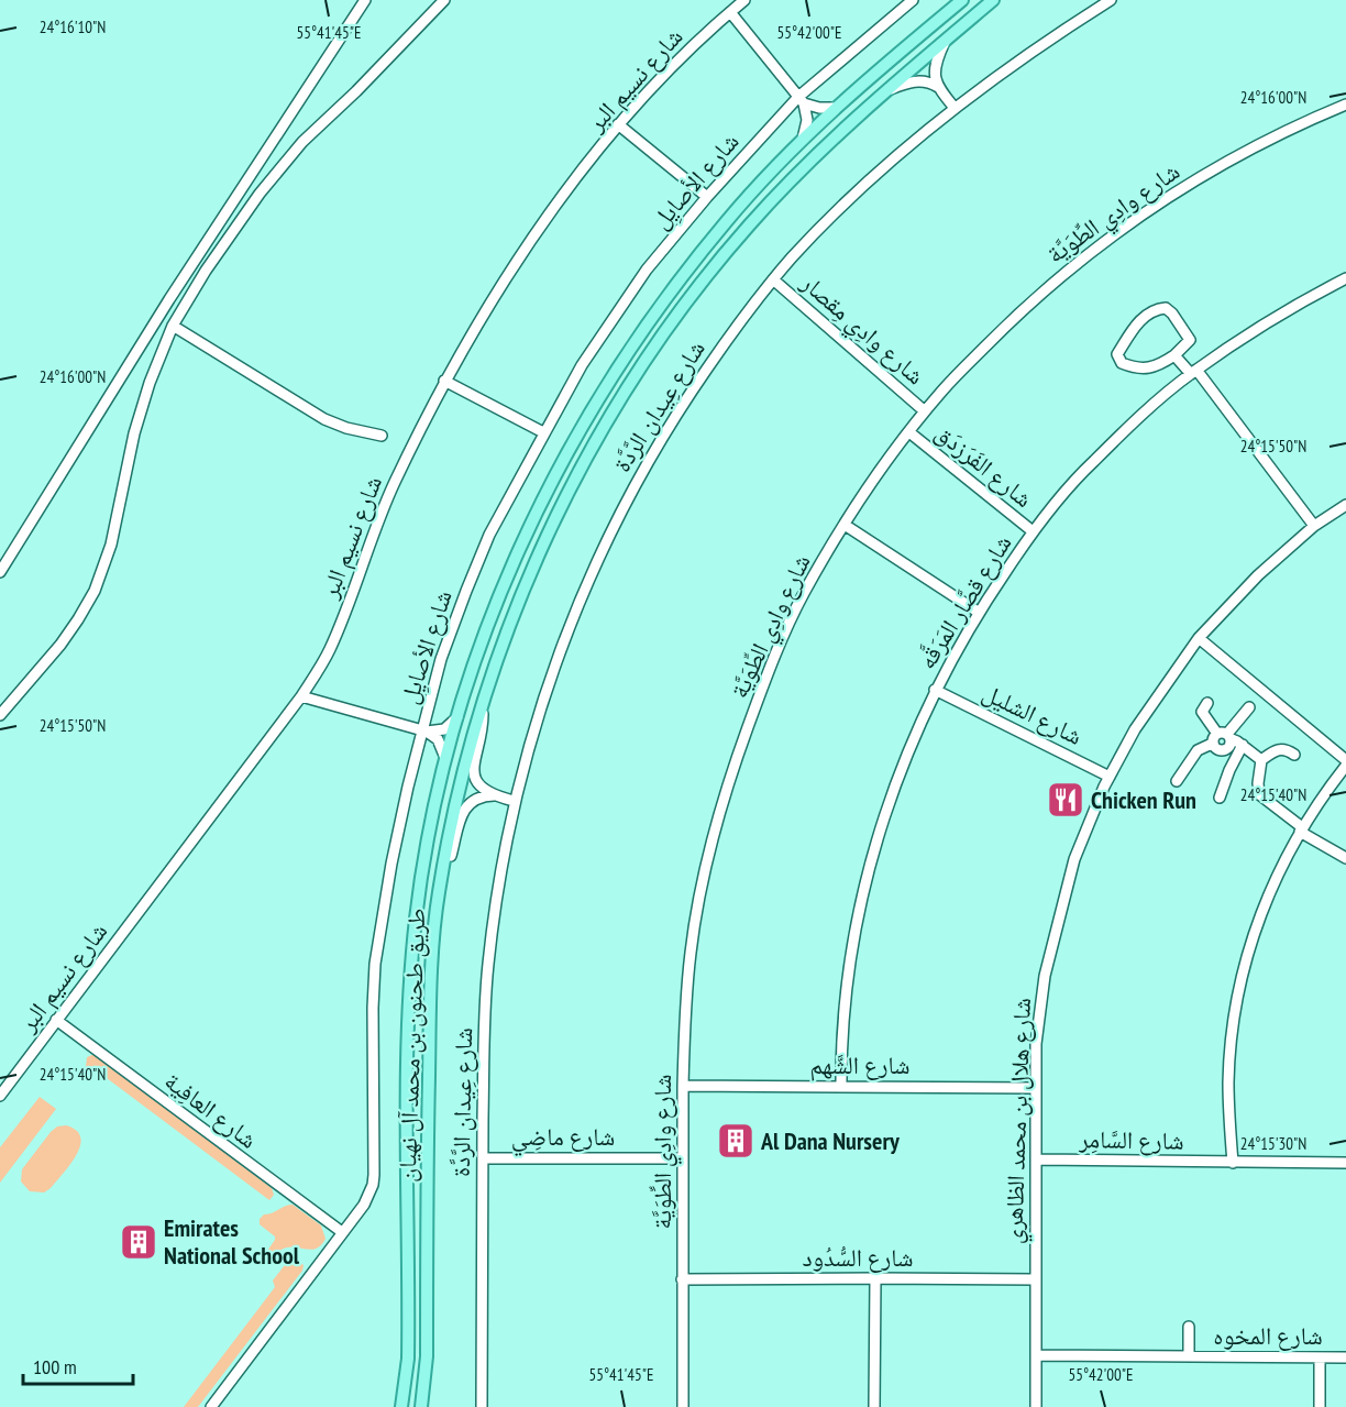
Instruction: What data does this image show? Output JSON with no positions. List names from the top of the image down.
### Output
{
  "streets": {
    "main road": ["طريق طحنون بن محمد آل نهيان"],
    "street": [
      "شارع نسيم البر",
      "شارع الأصايِل",
      "شارع وادِي الطِّوَيَّة",
      "شارع وادِي مِقصار",
      "شارع عِيدان الرَّدَّة",
      "شارع الفَرَزدَق",
      "شارع قصَّار المَرَقَّه",
      "شارع الشليل",
      "شارع الشَّهم",
      "شارع العافِية",
      "شارع هلال بن محمد الظاهري",
      "شارع ماضِي",
      "شارع السَّامِر",
      "شارع السُّدُود",
      "شارع المخوه"
    ]
  },
  "crossings": [
    ["شارع نسيم البر", "شارع العافِية"],
    ["شارع الأصايِل", "شارع العافِية"],
    ["شارع وادِي الطِّوَيَّة", "شارع وادِي مِقصار"],
    ["شارع وادِي الطِّوَيَّة", "شارع الفَرَزدَق"],
    ["شارع وادِي الطِّوَيَّة", "شارع الشَّهم"],
    ["شارع وادِي الطِّوَيَّة", "شارع ماضِي"],
    ["شارع وادِي الطِّوَيَّة", "شارع السُّدُود"],
    ["شارع وادِي مِقصار", "شارع عِيدان الرَّدَّة"],
    ["شارع عِيدان الرَّدَّة", "شارع ماضِي"],
    ["شارع الفَرَزدَق", "شارع قصَّار المَرَقَّه"],
    ["شارع قصَّار المَرَقَّه", "شارع الشليل"],
    ["شارع قصَّار المَرَقَّه", "شارع الشَّهم"],
    ["شارع الشليل", "شارع هلال بن محمد الظاهري"],
    ["شارع الشَّهم", "شارع هلال بن محمد الظاهري"],
    ["شارع هلال بن محمد الظاهري", "شارع السَّامِر"],
    ["شارع هلال بن محمد الظاهري", "شارع السُّدُود"],
    ["شارع هلال بن محمد الظاهري", "شارع المخوه"]
  ],
  "places": {
    "restaurant": ["Chicken Run"],
    "building": ["Al Dana Nursery", "Emirates National School"]
  },
  "scale_bar": "100 m",
  "coordinates": [
    "24°16'10\"N",
    "55°41'45\"E",
    "55°42'00\"E",
    "24°16'00\"N",
    "24°15'50\"N",
    "24°15'40\"N",
    "24°15'30\"N"
  ]
}
